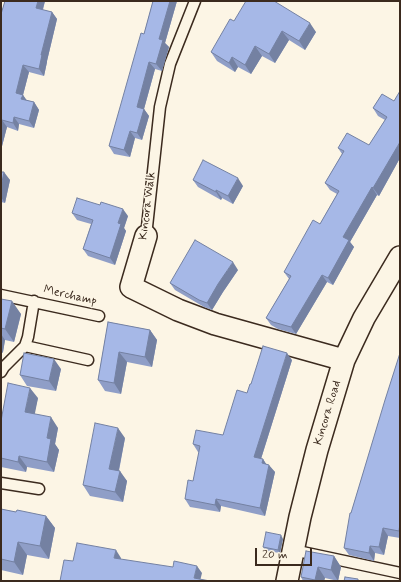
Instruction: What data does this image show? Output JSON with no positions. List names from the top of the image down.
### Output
{
  "streets": {
    "street": ["Kincora Walk", "Kincora Road"],
    "lane": ["Merchamp"]
  },
  "crossings": [
    ["Kincora Walk", "Kincora Road"]
  ],
  "scale_bar": "20 m"
}
